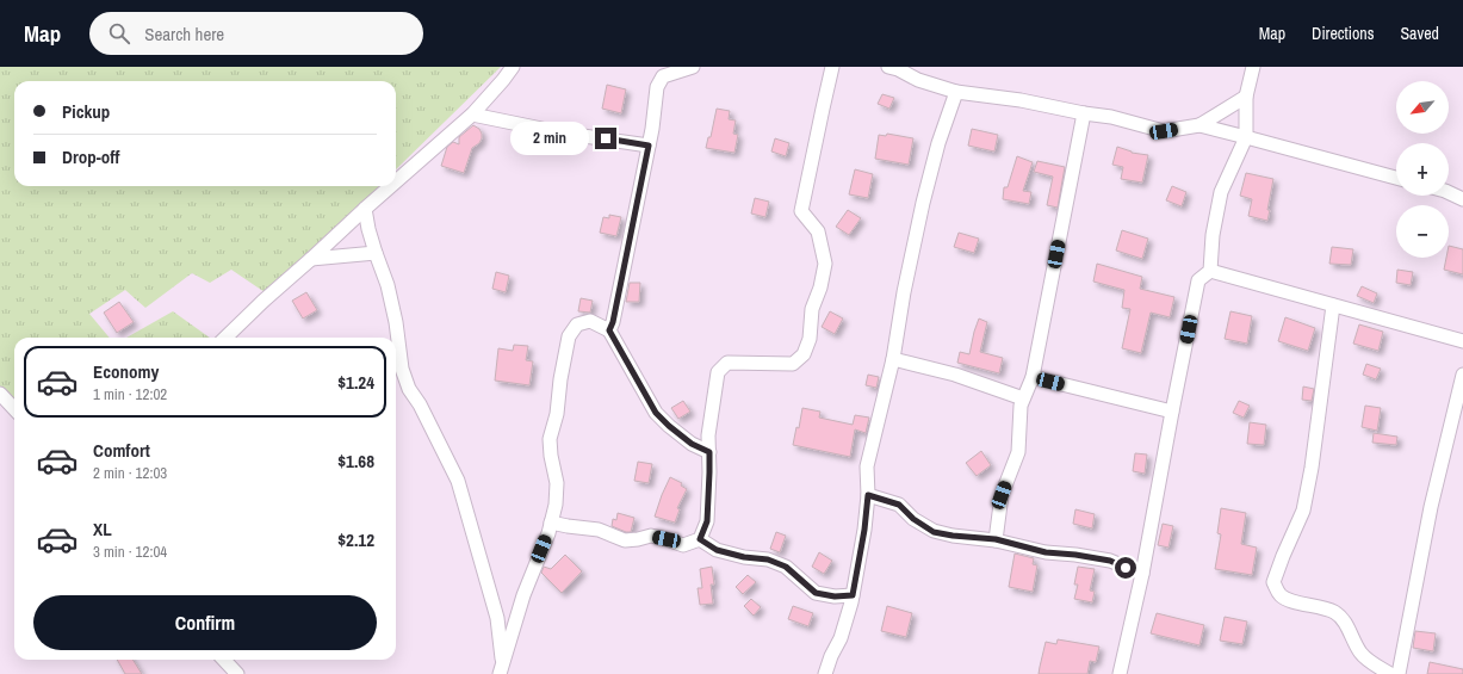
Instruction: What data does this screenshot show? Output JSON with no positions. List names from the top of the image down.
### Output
{
  "north": "bottom left",
  "page": {
    "header": "Map",
    "search": "Search here",
    "nav": ["Map", "Directions", "Saved"],
    "map_buttons": ["+", "−"],
    "banner": ["Pickup", "Drop-off"],
    "bubble": "2 min",
    "list": [
      {
        "name": "Economy",
        "note": "1 min · 12:02",
        "value": "$1.24"
      },
      {
        "name": "Comfort",
        "note": "2 min · 12:03",
        "value": "$1.68"
      },
      {
        "name": "XL",
        "note": "3 min · 12:04",
        "value": "$2.12"
      }
    ],
    "buttons": "Confirm"
  }
}
